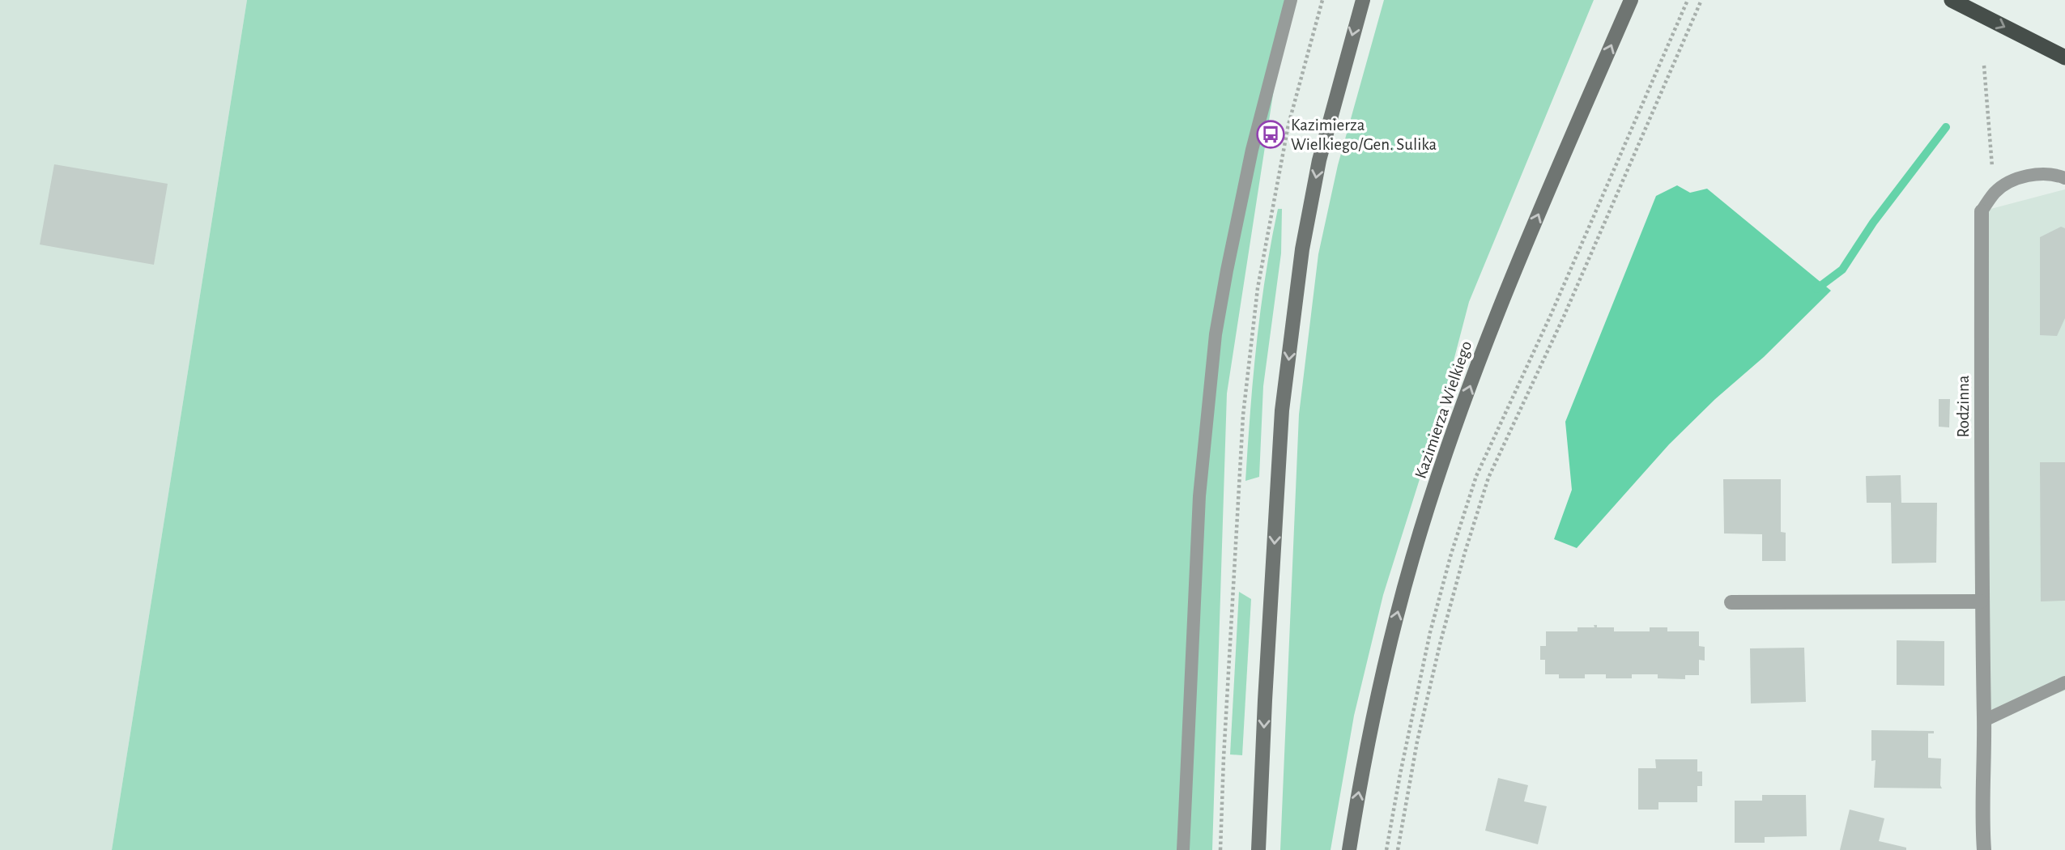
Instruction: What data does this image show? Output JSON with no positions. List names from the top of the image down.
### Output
{
  "streets": {
    "main road": ["Kazimierza Wielkiego"],
    "street": ["Rodzinna"]
  },
  "one_way": ["Kazimierza Wielkiego"],
  "places": {
    "bus stop": ["Kazimierza Wielkiego/Gen. Sulika"]
  }
}
